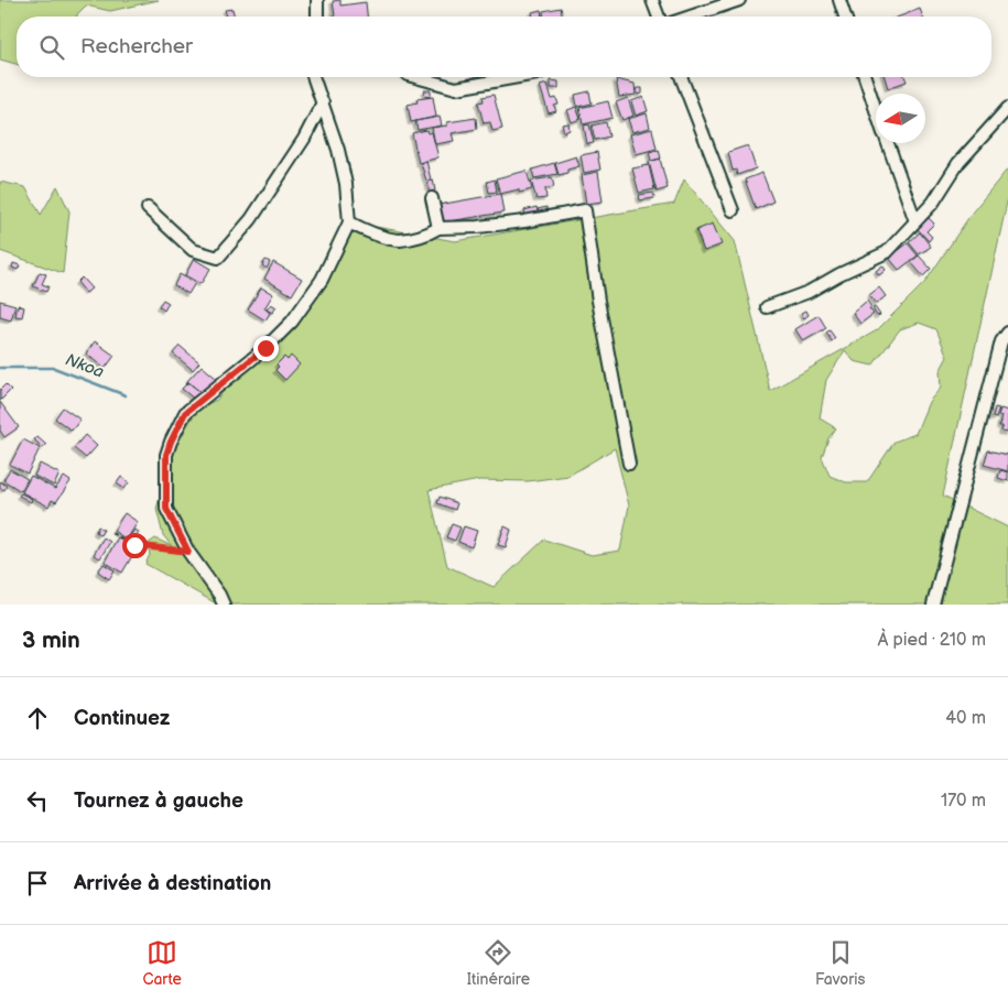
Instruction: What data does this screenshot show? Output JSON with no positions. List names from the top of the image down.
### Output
{
  "water": ["Nkoa"],
  "north": "left",
  "page": {
    "search": "Rechercher",
    "heading": ["3 min", "À pied · 210 m"],
    "list": [
      ["Continuez", "40 m"],
      ["Tournez à gauche", "170 m"],
      "Arrivée à destination"
    ],
    "nav": ["Carte", "Itinéraire", "Favoris"]
  }
}
